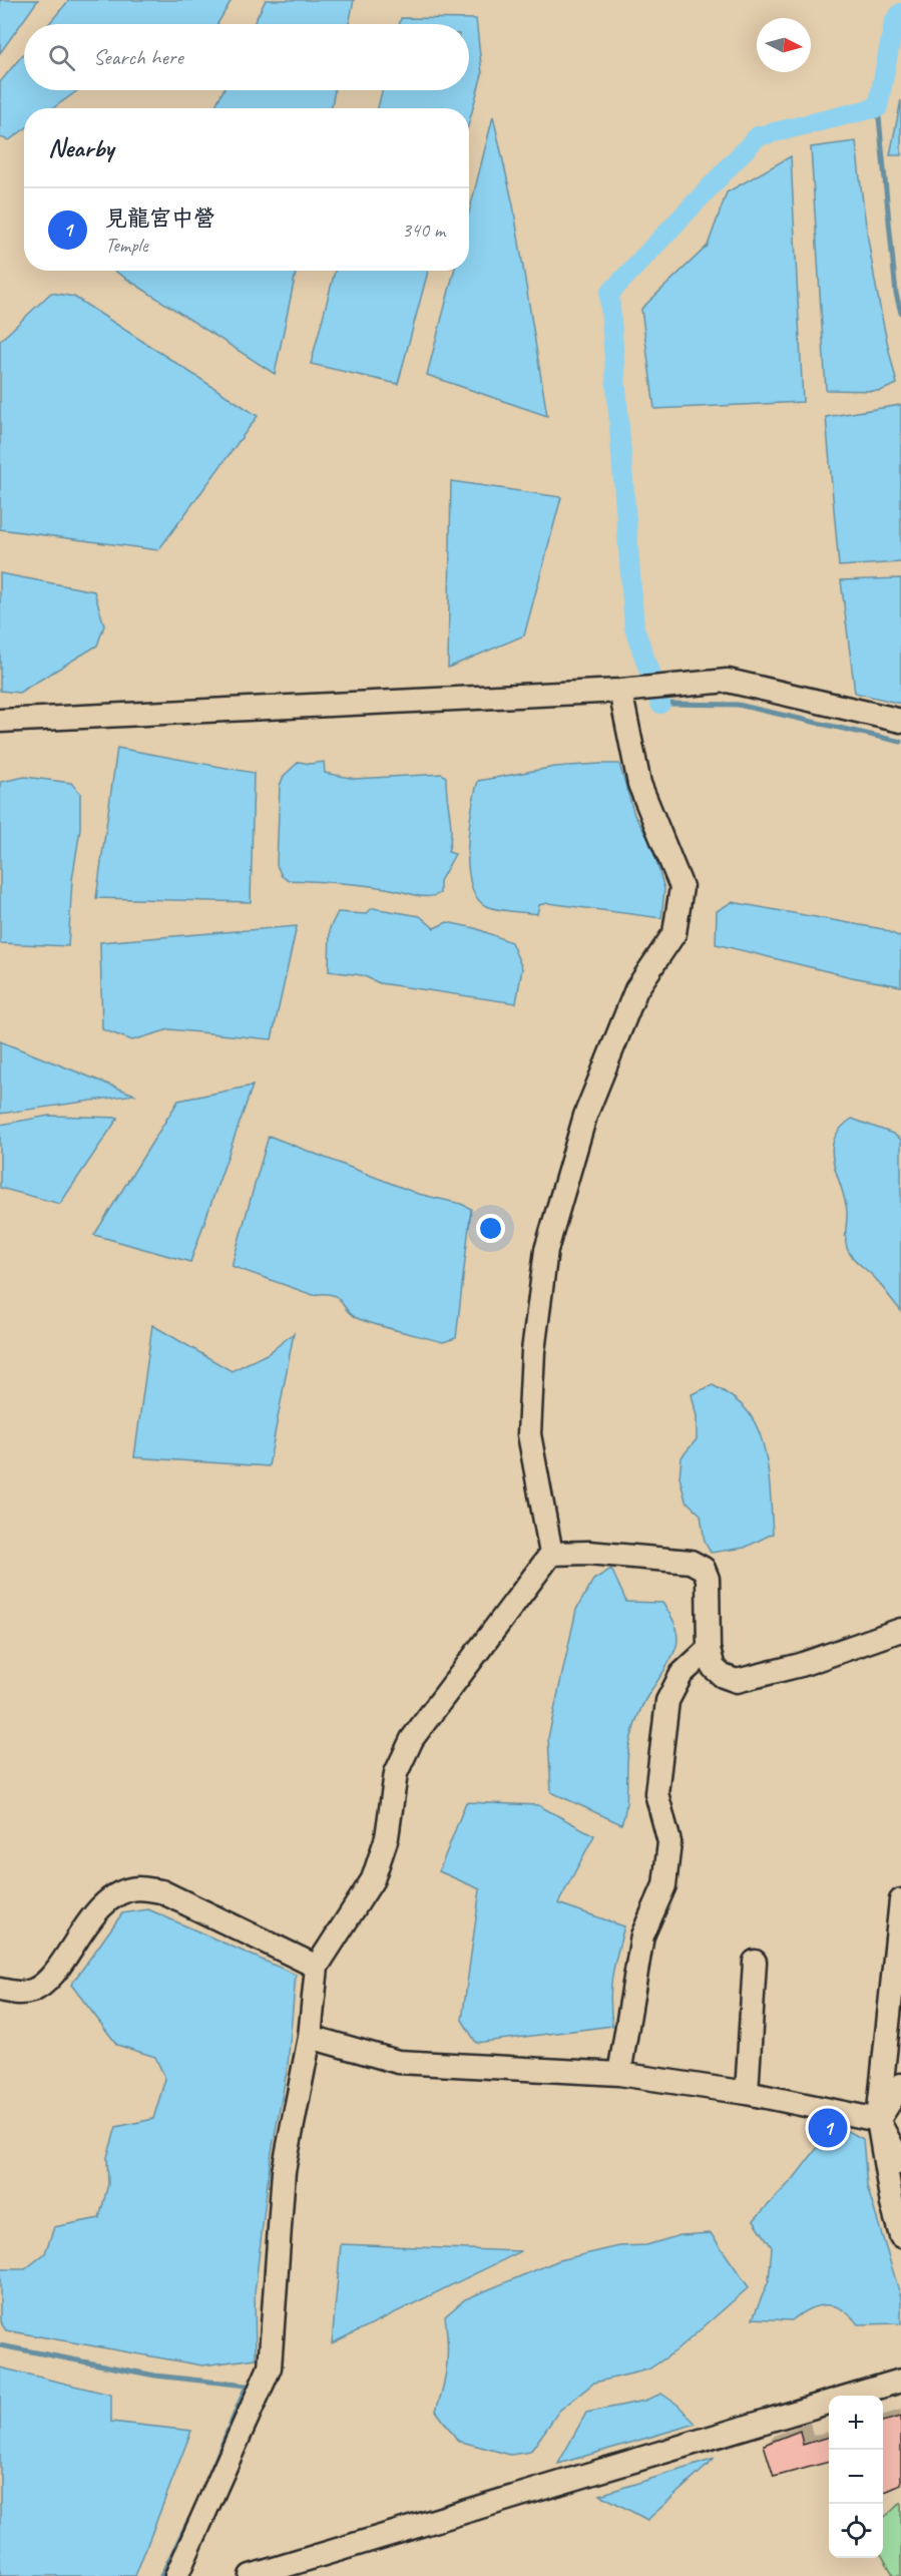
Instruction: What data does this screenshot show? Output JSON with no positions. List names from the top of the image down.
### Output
{
  "north": "right",
  "page": {
    "search": "Search here",
    "heading": "Nearby",
    "list": [
      {
        "mark": "1",
        "name": "見龍宮中營",
        "note": "Temple",
        "value": "340 m"
      }
    ],
    "pins": "1",
    "map_buttons": ["+", "−"]
  }
}
